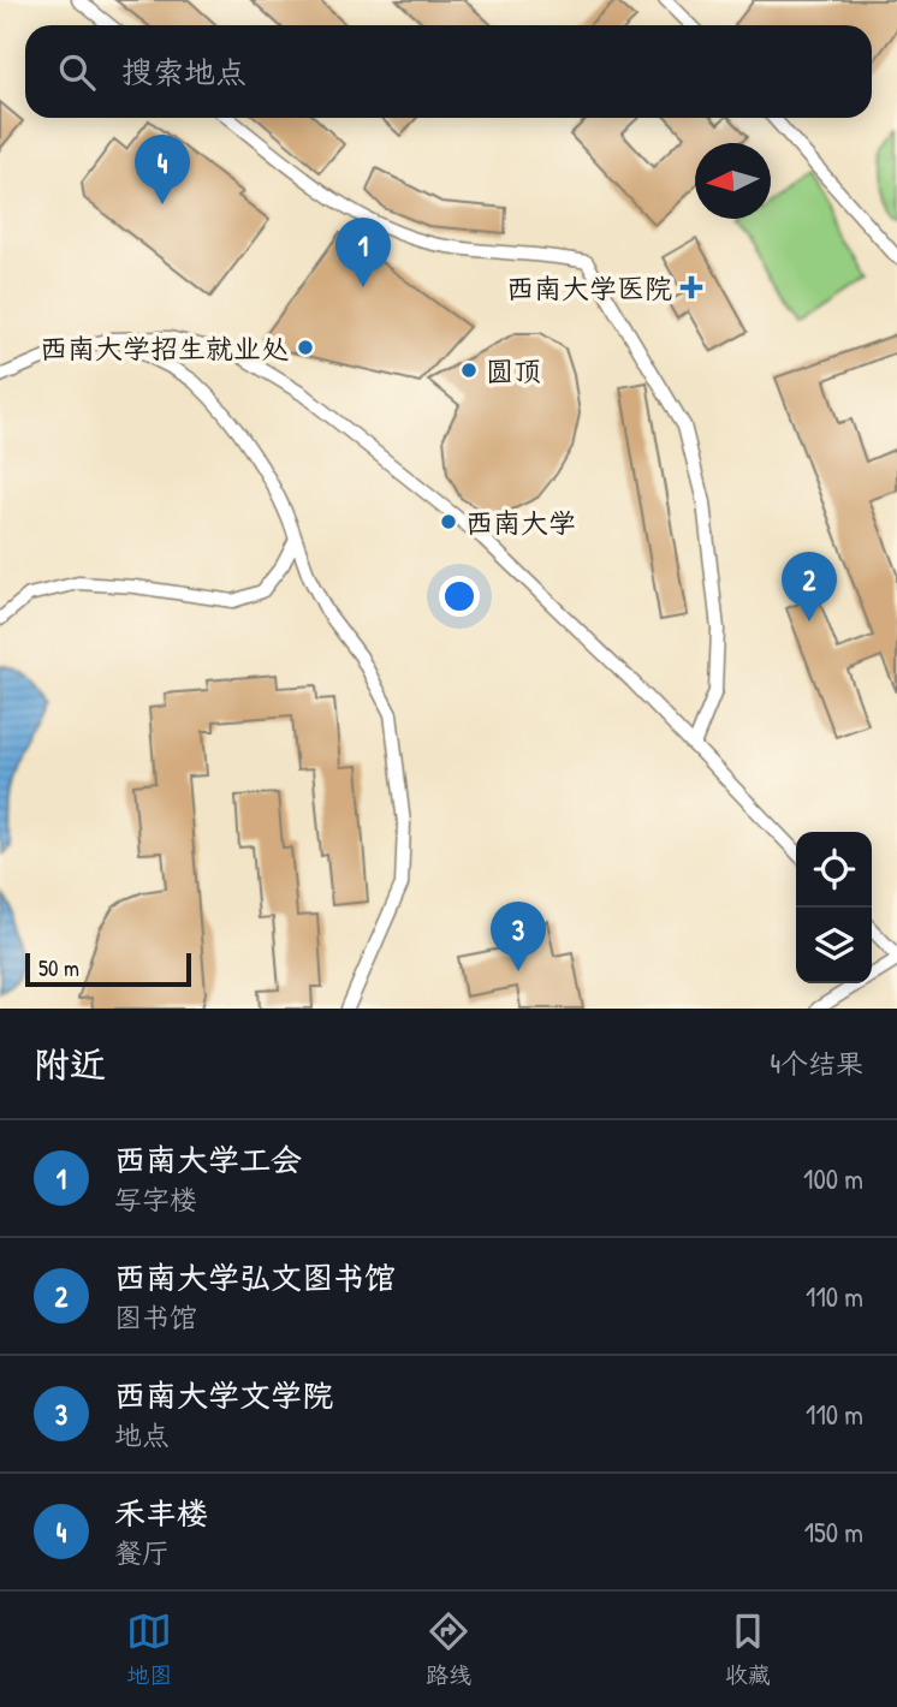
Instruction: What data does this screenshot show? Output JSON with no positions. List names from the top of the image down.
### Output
{
  "places": {
    "health": ["西南大学医院"],
    "other": ["西南大学招生就业处", "圆顶", "西南大学"]
  },
  "scale_bar": "50 m",
  "north": "left",
  "page": {
    "search": "搜索地点",
    "pins": [
      "4",
      "1",
      "2",
      "3"
    ],
    "scale": "50 m",
    "heading": ["附近", "4个结果"],
    "list": [
      {
        "mark": "1",
        "name": "西南大学工会",
        "note": "写字楼",
        "value": "100 m"
      },
      {
        "mark": "2",
        "name": "西南大学弘文图书馆",
        "note": "图书馆",
        "value": "110 m"
      },
      {
        "mark": "3",
        "name": "西南大学文学院",
        "note": "地点",
        "value": "110 m"
      },
      {
        "mark": "4",
        "name": "禾丰楼",
        "note": "餐厅",
        "value": "150 m"
      }
    ],
    "nav": ["地图", "路线", "收藏"]
  }
}
